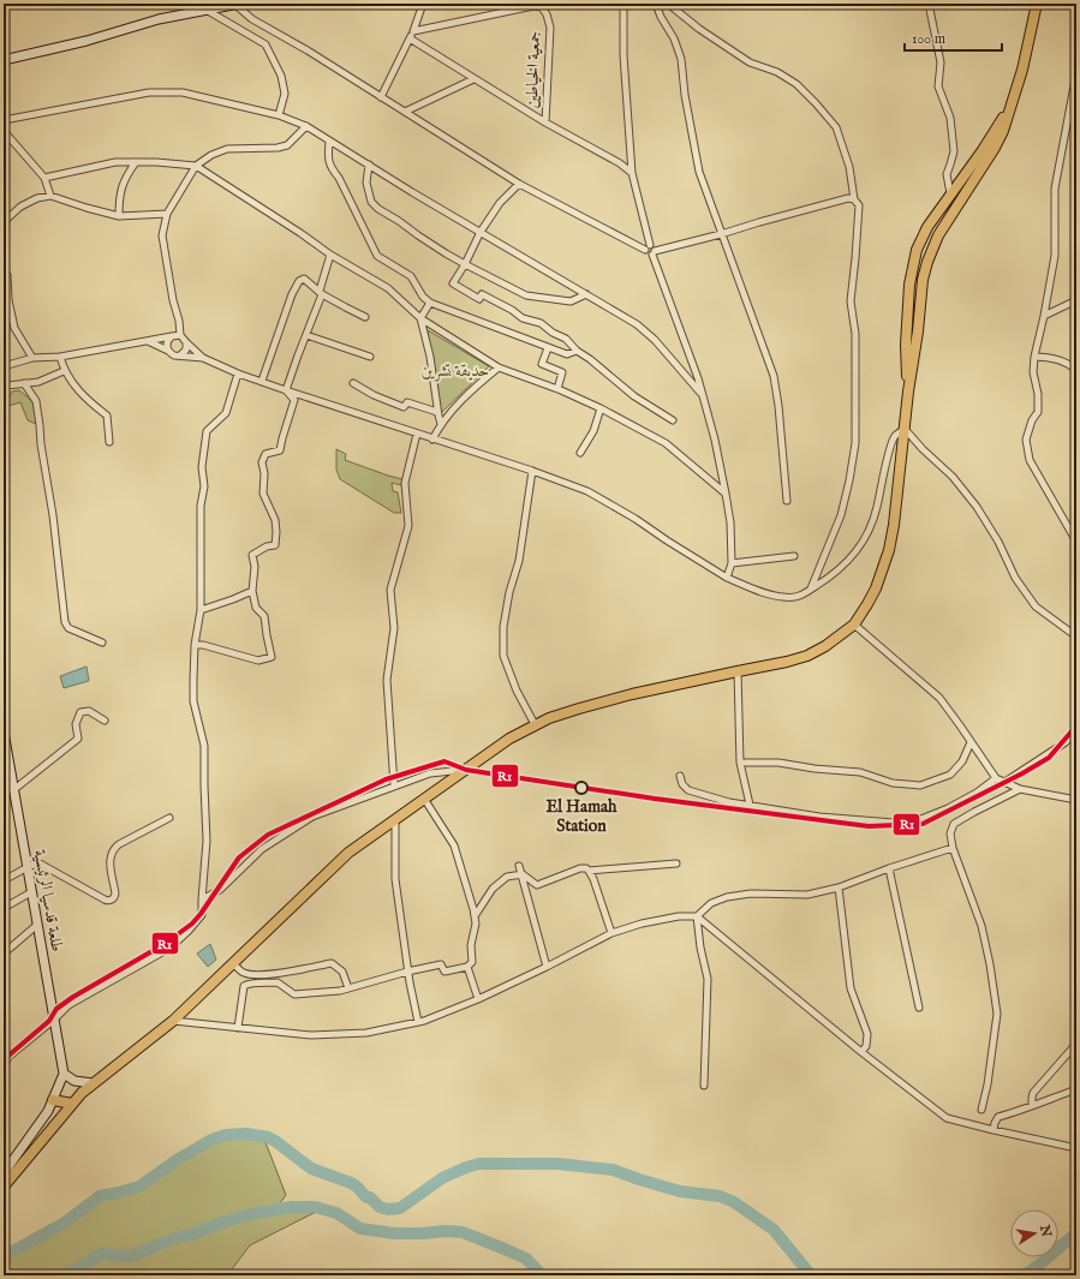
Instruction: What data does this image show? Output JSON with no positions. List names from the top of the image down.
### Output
{
  "streets": {
    "main road": ["طلعة قدسيا الرئيسية"],
    "street": ["جمعية الخياطين"]
  },
  "parks": ["حديقة تشرين"],
  "places": ["El Hamah Station"],
  "lines": ["transit line R1"],
  "scale_bar": "100 m",
  "north": "right"
}
